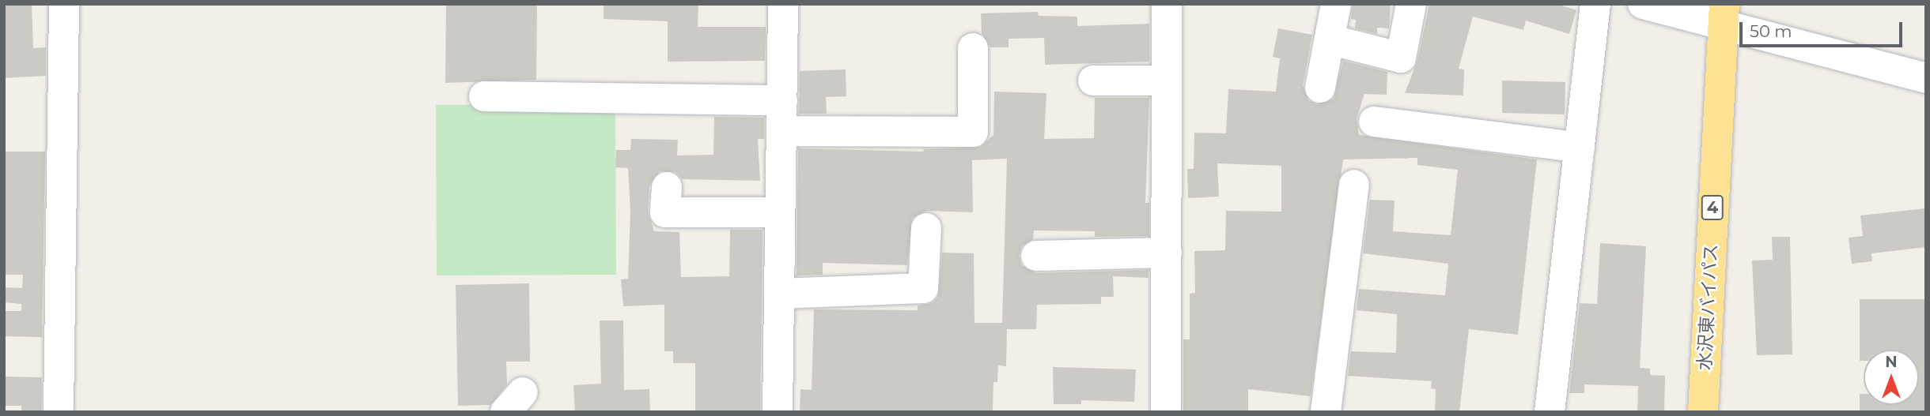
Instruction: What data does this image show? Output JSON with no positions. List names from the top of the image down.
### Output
{
  "streets": {
    "highway": ["4", "水沢東バイパス"]
  },
  "scale_bar": "50 m",
  "north": "top"
}
